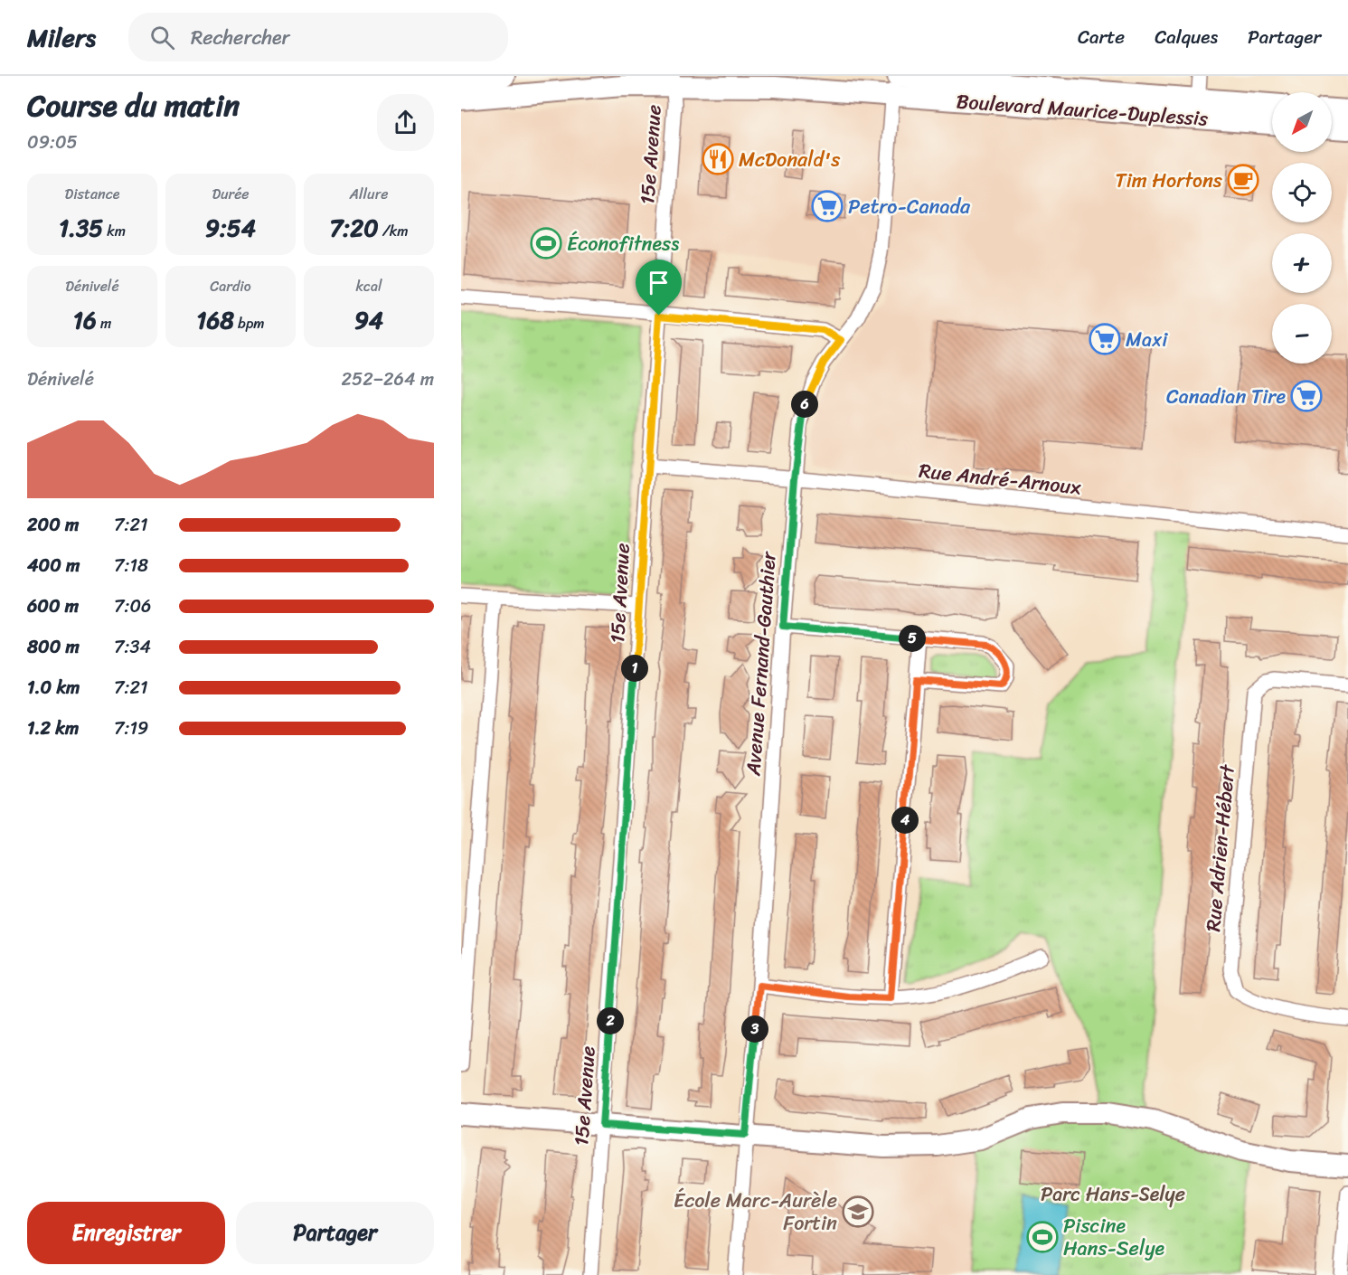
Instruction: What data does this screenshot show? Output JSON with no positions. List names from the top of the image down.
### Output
{
  "streets": {
    "street": [
      "Boulevard Maurice-Duplessis",
      "15e Avenue",
      "Rue André-Arnoux",
      "Avenue Fernand-Gauthier",
      "Rue Adrien-Hébert"
    ]
  },
  "crossings": [
    ["Boulevard Maurice-Duplessis", "15e Avenue"],
    ["Boulevard Maurice-Duplessis", "Avenue Fernand-Gauthier"],
    ["15e Avenue", "Rue André-Arnoux"],
    ["Rue André-Arnoux", "Avenue Fernand-Gauthier"]
  ],
  "parks": ["Parc Hans-Selye"],
  "places": {
    "restaurant": ["McDonald's"],
    "cafe": ["Tim Hortons"],
    "supermarket": ["Petro-Canada", "Maxi", "Canadian Tire"],
    "sports": ["Éconofitness", "Piscine Hans-Selye"],
    "school or university": ["École Marc-Aurèle Fortin"]
  },
  "north": "bottom left",
  "page": {
    "header": "Milers",
    "search": "Rechercher",
    "nav": ["Carte", "Calques", "Partager"],
    "heading": ["Course du matin", "09:05"],
    "map_buttons": ["+", "−"],
    "stats": [
      ["Distance", "1.35 km"],
      ["Durée", "9:54"],
      ["Allure", "7:20 /km"],
      ["Dénivelé", "16 m"],
      ["Cardio", "168 bpm"],
      ["kcal", "94"]
    ],
    "chart": ["Dénivelé", "252–264 m"],
    "pins": [
      "6",
      "5",
      "1",
      "4",
      "2",
      "3"
    ],
    "list": [
      {
        "name": "200 m",
        "note": "7:21"
      },
      {
        "name": "400 m",
        "note": "7:18"
      },
      {
        "name": "600 m",
        "note": "7:06"
      },
      {
        "name": "800 m",
        "note": "7:34"
      },
      {
        "name": "1.0 km",
        "note": "7:21"
      },
      {
        "name": "1.2 km",
        "note": "7:19"
      }
    ],
    "buttons": ["Enregistrer", "Partager"]
  }
}
